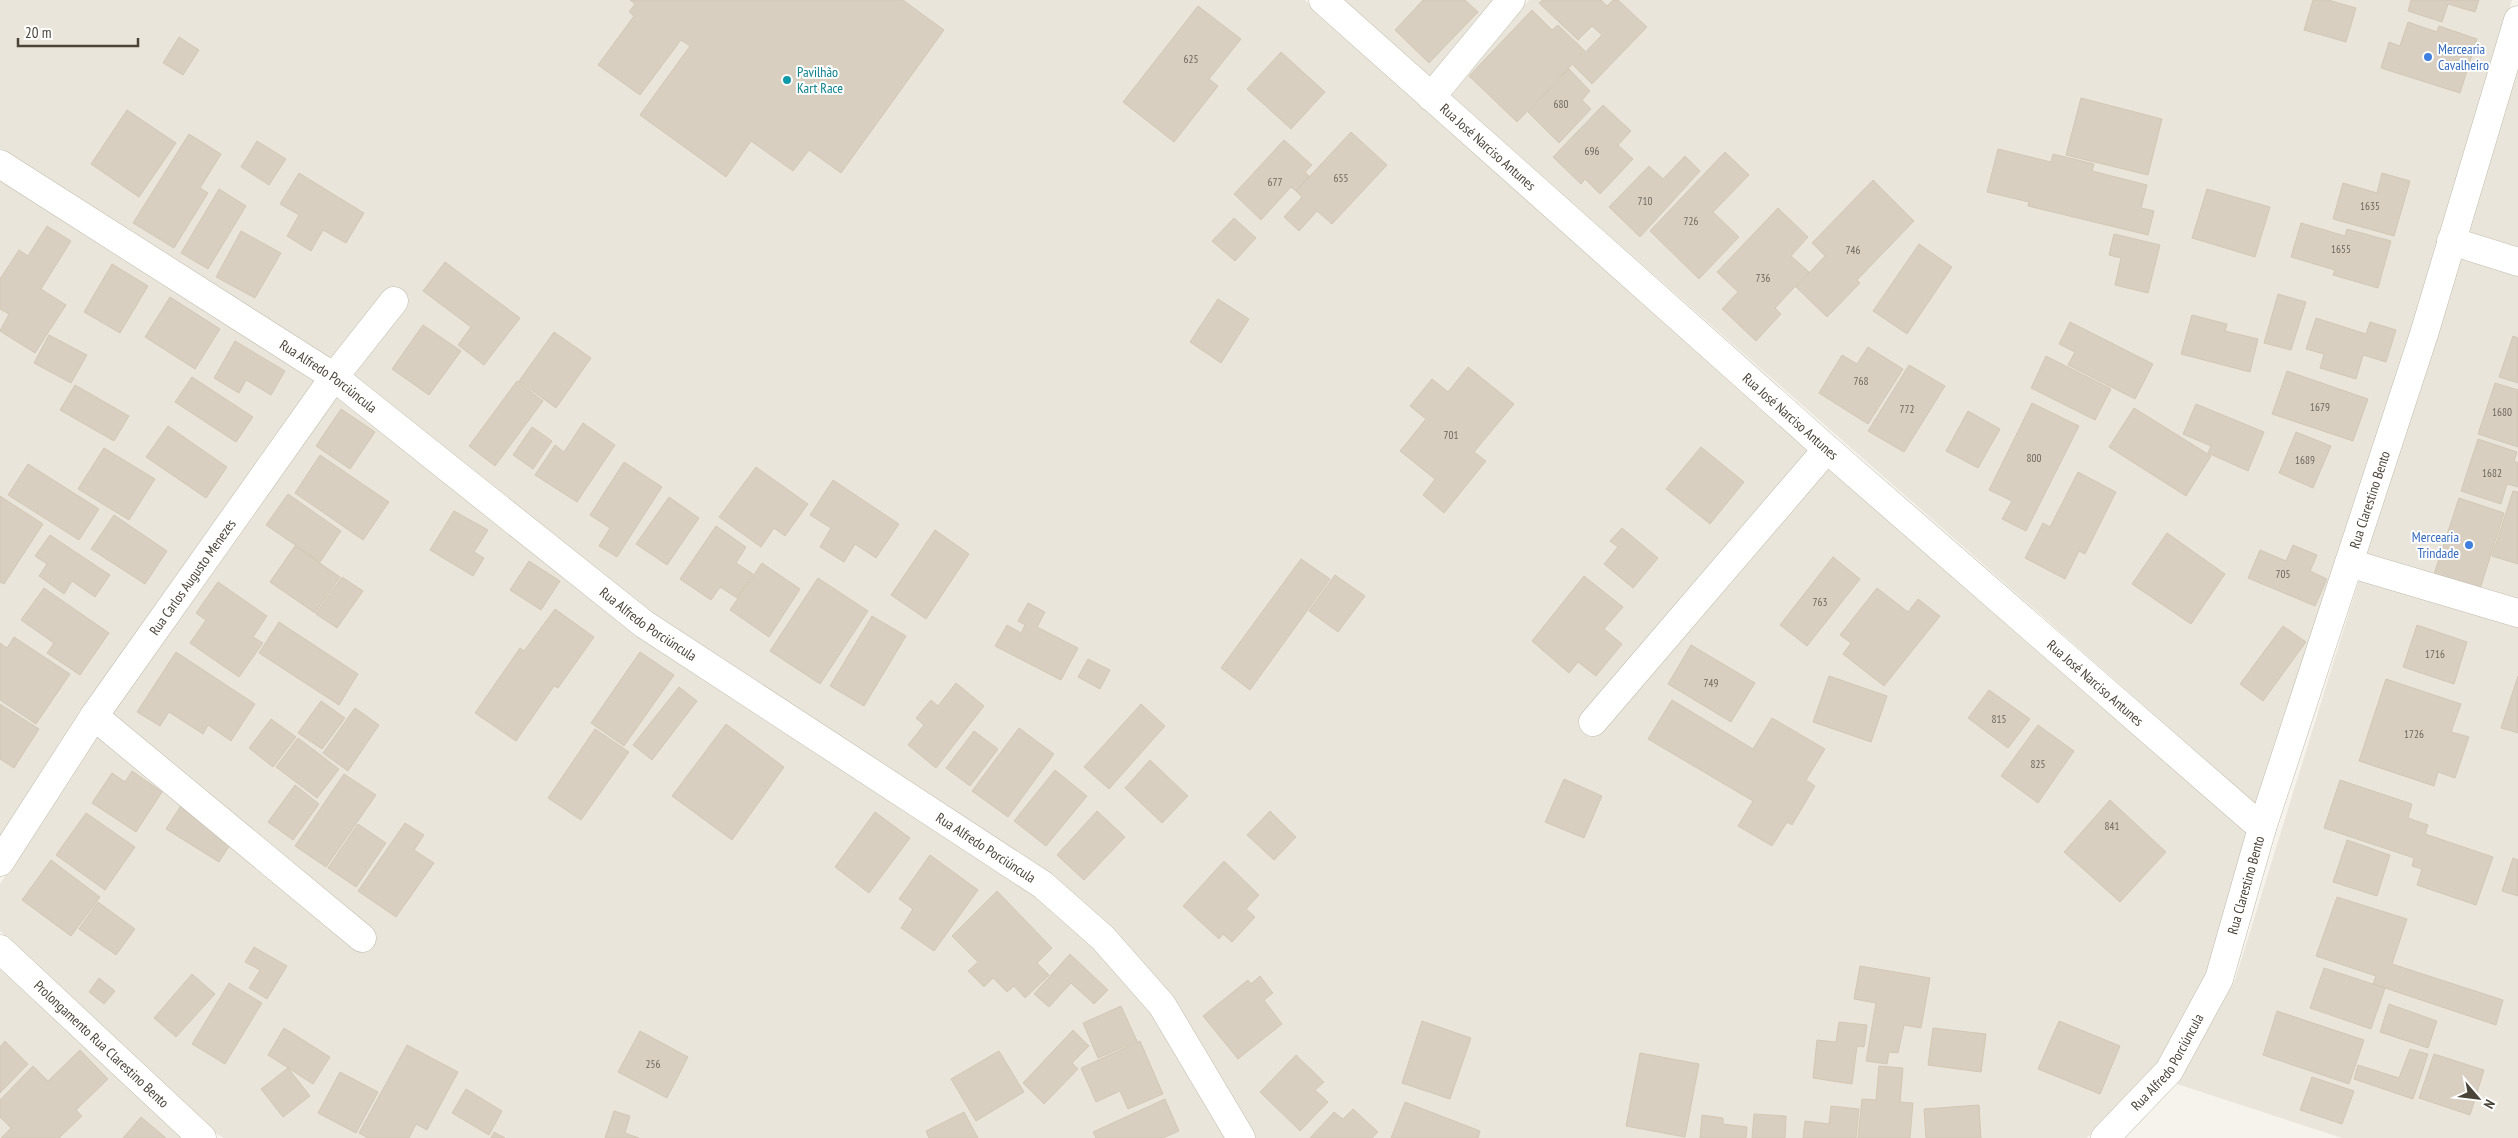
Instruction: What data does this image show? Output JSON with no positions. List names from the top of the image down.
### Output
{
  "streets": {
    "street": [
      "Rua José Narciso Antunes",
      "Rua Alfredo Porciúncula",
      "Rua Clarestino Bento",
      "Rua Carlos Augusto Menezes",
      "Prolongamento Rua Clarestino Bento"
    ]
  },
  "crossings": [
    ["Rua José Narciso Antunes", "Rua Clarestino Bento"],
    ["Rua Alfredo Porciúncula", "Rua Clarestino Bento"],
    ["Rua Alfredo Porciúncula", "Rua Carlos Augusto Menezes"]
  ],
  "places": ["Mercearia Cavalheiro", "Pavilhão Kart Race", "Mercearia Trindade"],
  "house_numbers": [
    "625",
    "680",
    "696",
    "655",
    "677",
    "710",
    "1635",
    "726",
    "1655",
    "746",
    "736",
    "768",
    "1679",
    "772",
    "1680",
    "701",
    "800",
    "1689",
    "1682",
    "705",
    "763",
    "1716",
    "749",
    "815",
    "1726",
    "825",
    "841",
    "256"
  ],
  "scale_bar": "20 m",
  "north": "bottom right"
}
